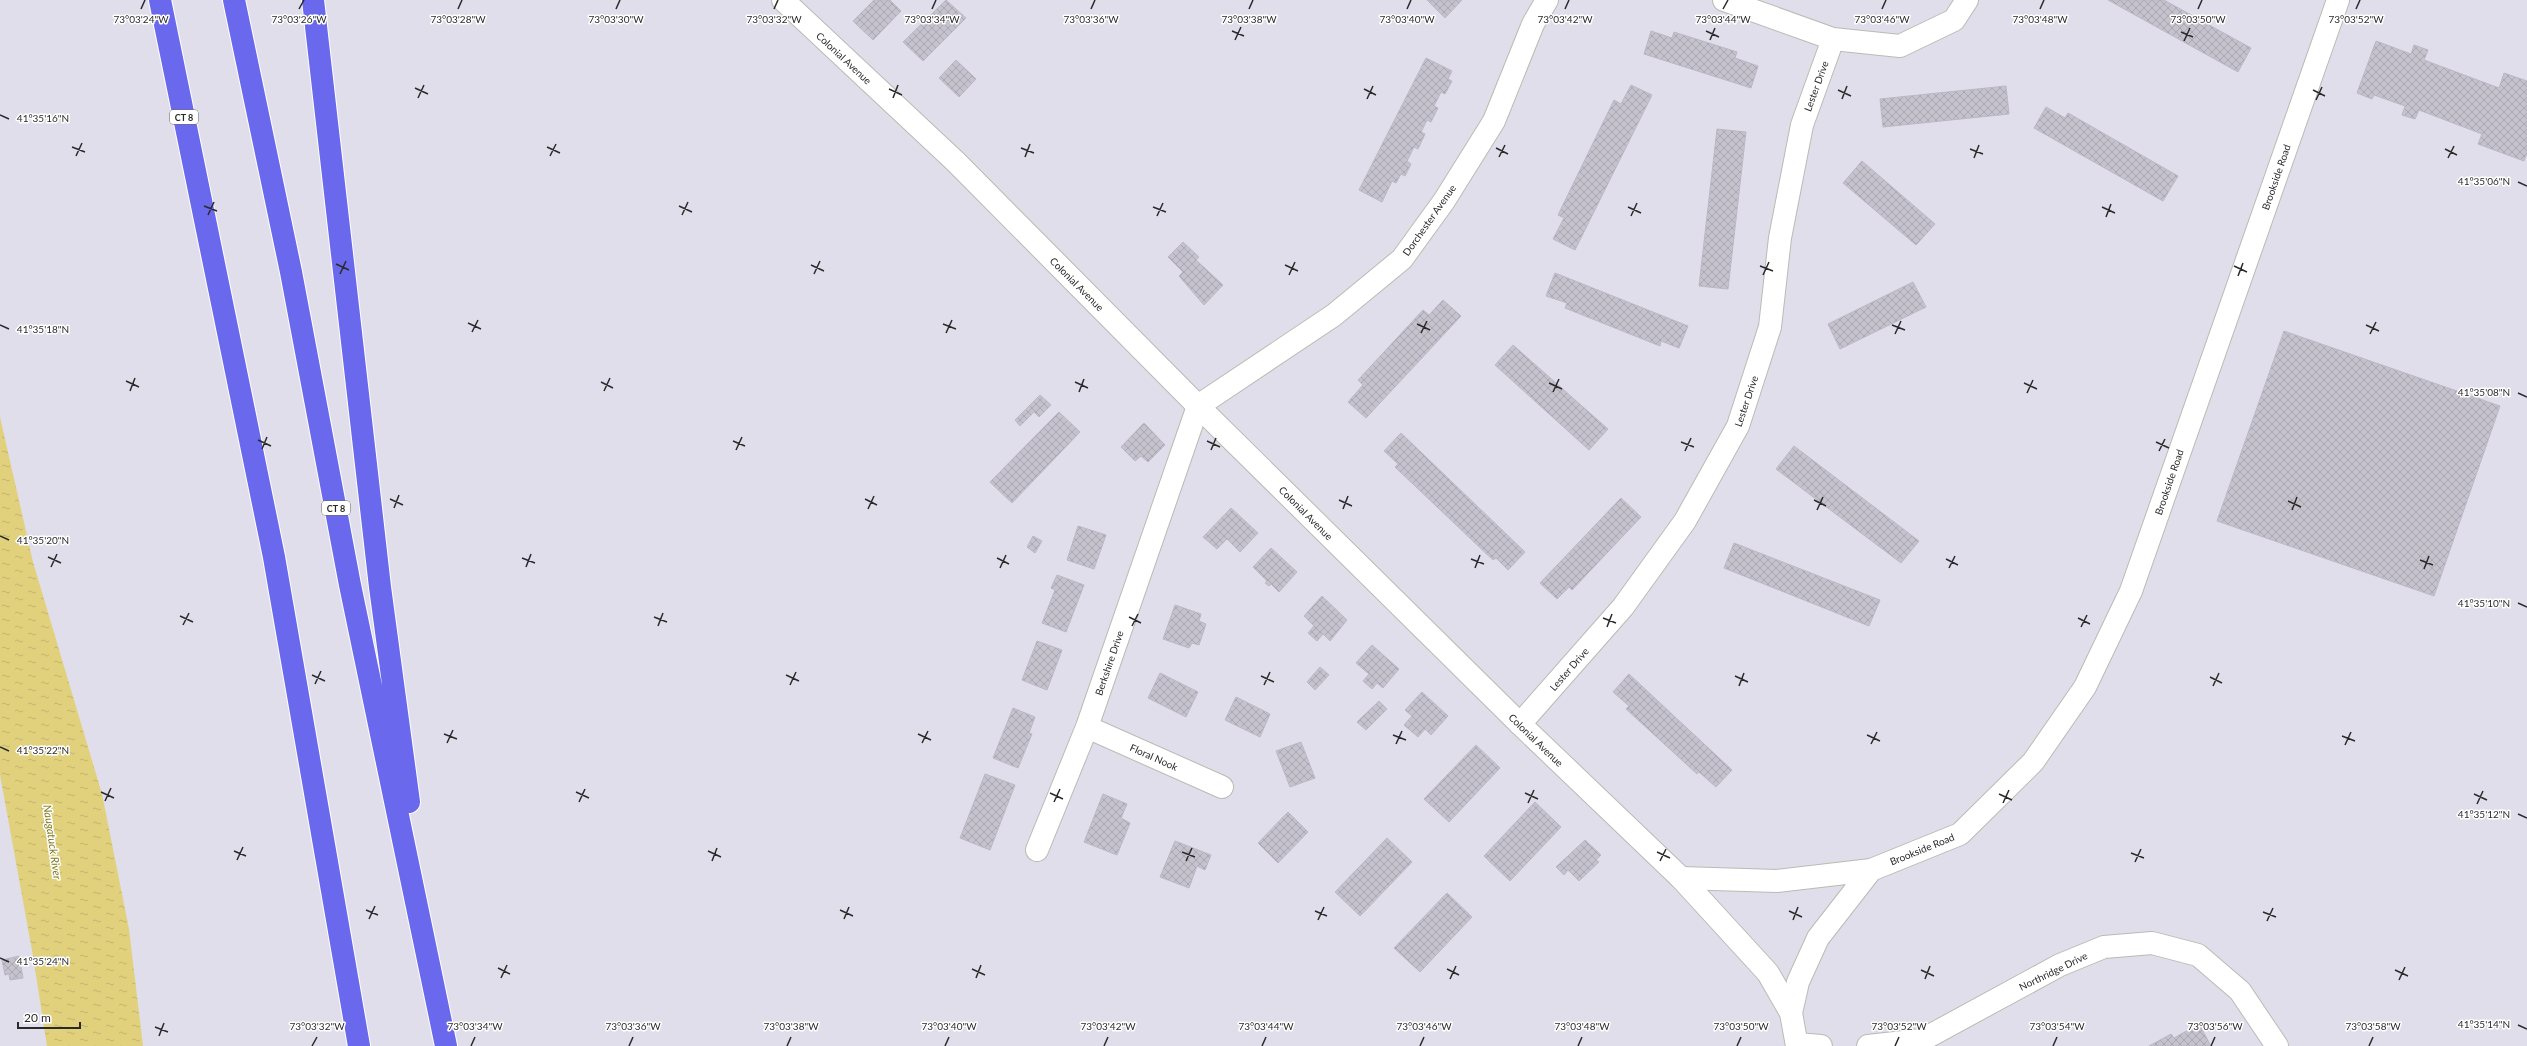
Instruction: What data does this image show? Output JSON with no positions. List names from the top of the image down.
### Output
{
  "streets": {
    "highway": ["CT 8"],
    "street": [
      "Colonial Avenue",
      "Lester Drive",
      "Brookside Road",
      "Dorchester Avenue",
      "Berkshire Drive",
      "Floral Nook",
      "Northridge Drive"
    ]
  },
  "crossings": [
    ["Colonial Avenue", "Lester Drive"],
    ["Colonial Avenue", "Brookside Road"],
    ["Colonial Avenue", "Dorchester Avenue"],
    ["Colonial Avenue", "Berkshire Drive"],
    ["Dorchester Avenue", "Berkshire Drive"],
    ["Berkshire Drive", "Floral Nook"]
  ],
  "water": ["Naugatuck River"],
  "scale_bar": "20 m",
  "coordinates": [
    "73°03'24\"W",
    "73°03'26\"W",
    "73°03'28\"W",
    "73°03'30\"W",
    "73°03'32\"W",
    "73°03'34\"W",
    "73°03'36\"W",
    "73°03'38\"W",
    "73°03'40\"W",
    "73°03'42\"W",
    "73°03'44\"W",
    "73°03'46\"W",
    "73°03'48\"W",
    "73°03'50\"W",
    "73°03'52\"W",
    "41°35'16\"N",
    "41°35'06\"N",
    "41°35'18\"N",
    "41°35'08\"N",
    "41°35'20\"N",
    "41°35'10\"N",
    "41°35'22\"N",
    "41°35'12\"N",
    "41°35'24\"N",
    "41°35'14\"N",
    "73°03'54\"W",
    "73°03'56\"W",
    "73°03'58\"W"
  ]
}
